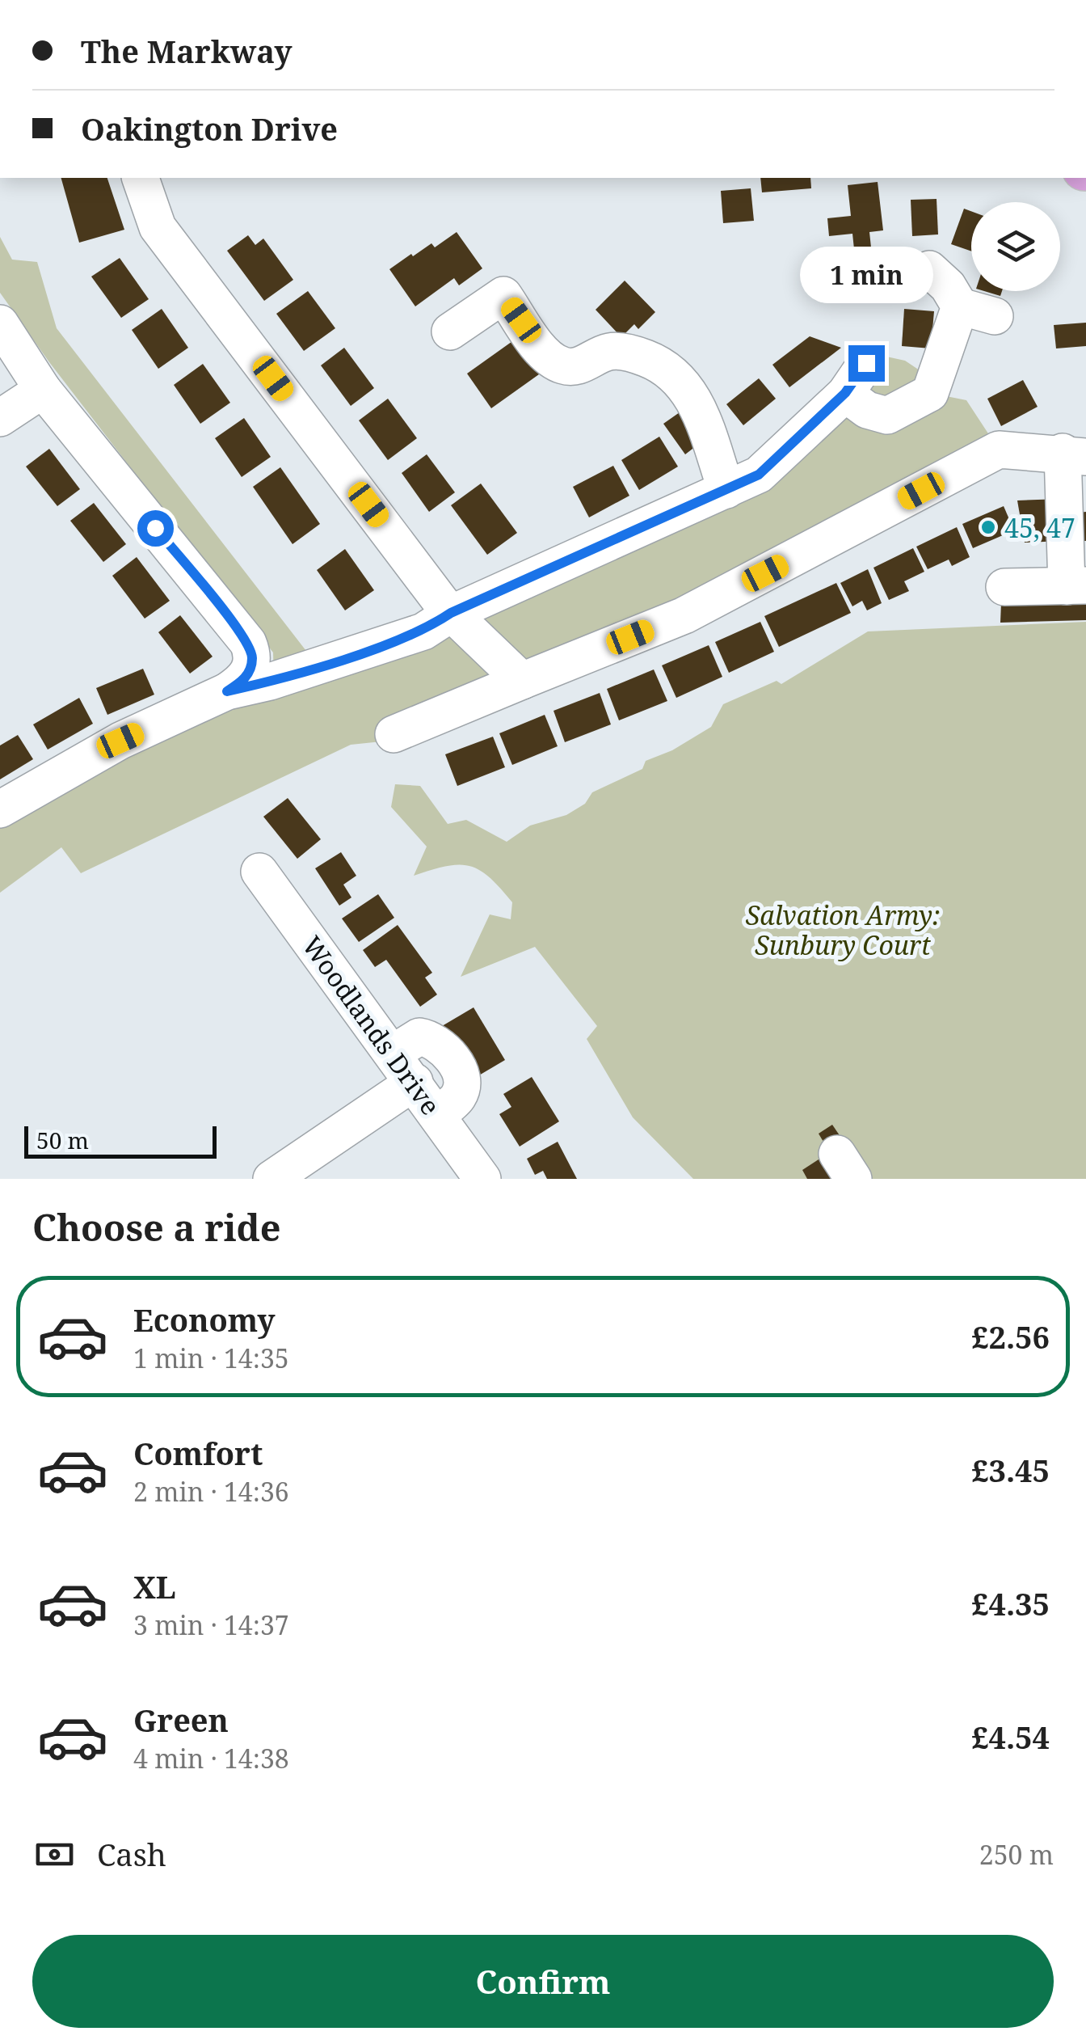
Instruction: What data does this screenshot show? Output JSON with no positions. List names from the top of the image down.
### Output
{
  "streets": {
    "street": ["Woodlands Drive"]
  },
  "parks": ["Salvation Army: Sunbury Court"],
  "places": ["45, 47"],
  "scale_bar": "50 m",
  "page": {
    "banner": ["The Markway", "Oakington Drive"],
    "bubble": "1 min",
    "scale": "50 m",
    "heading": "Choose a ride",
    "list": [
      {
        "name": "Economy",
        "note": "1 min · 14:35",
        "value": "£2.56"
      },
      {
        "name": "Comfort",
        "note": "2 min · 14:36",
        "value": "£3.45"
      },
      {
        "name": "XL",
        "note": "3 min · 14:37",
        "value": "£4.35"
      },
      {
        "name": "Green",
        "note": "4 min · 14:38",
        "value": "£4.54"
      }
    ],
    "pay": ["Cash", "250 m"],
    "buttons": "Confirm"
  }
}
